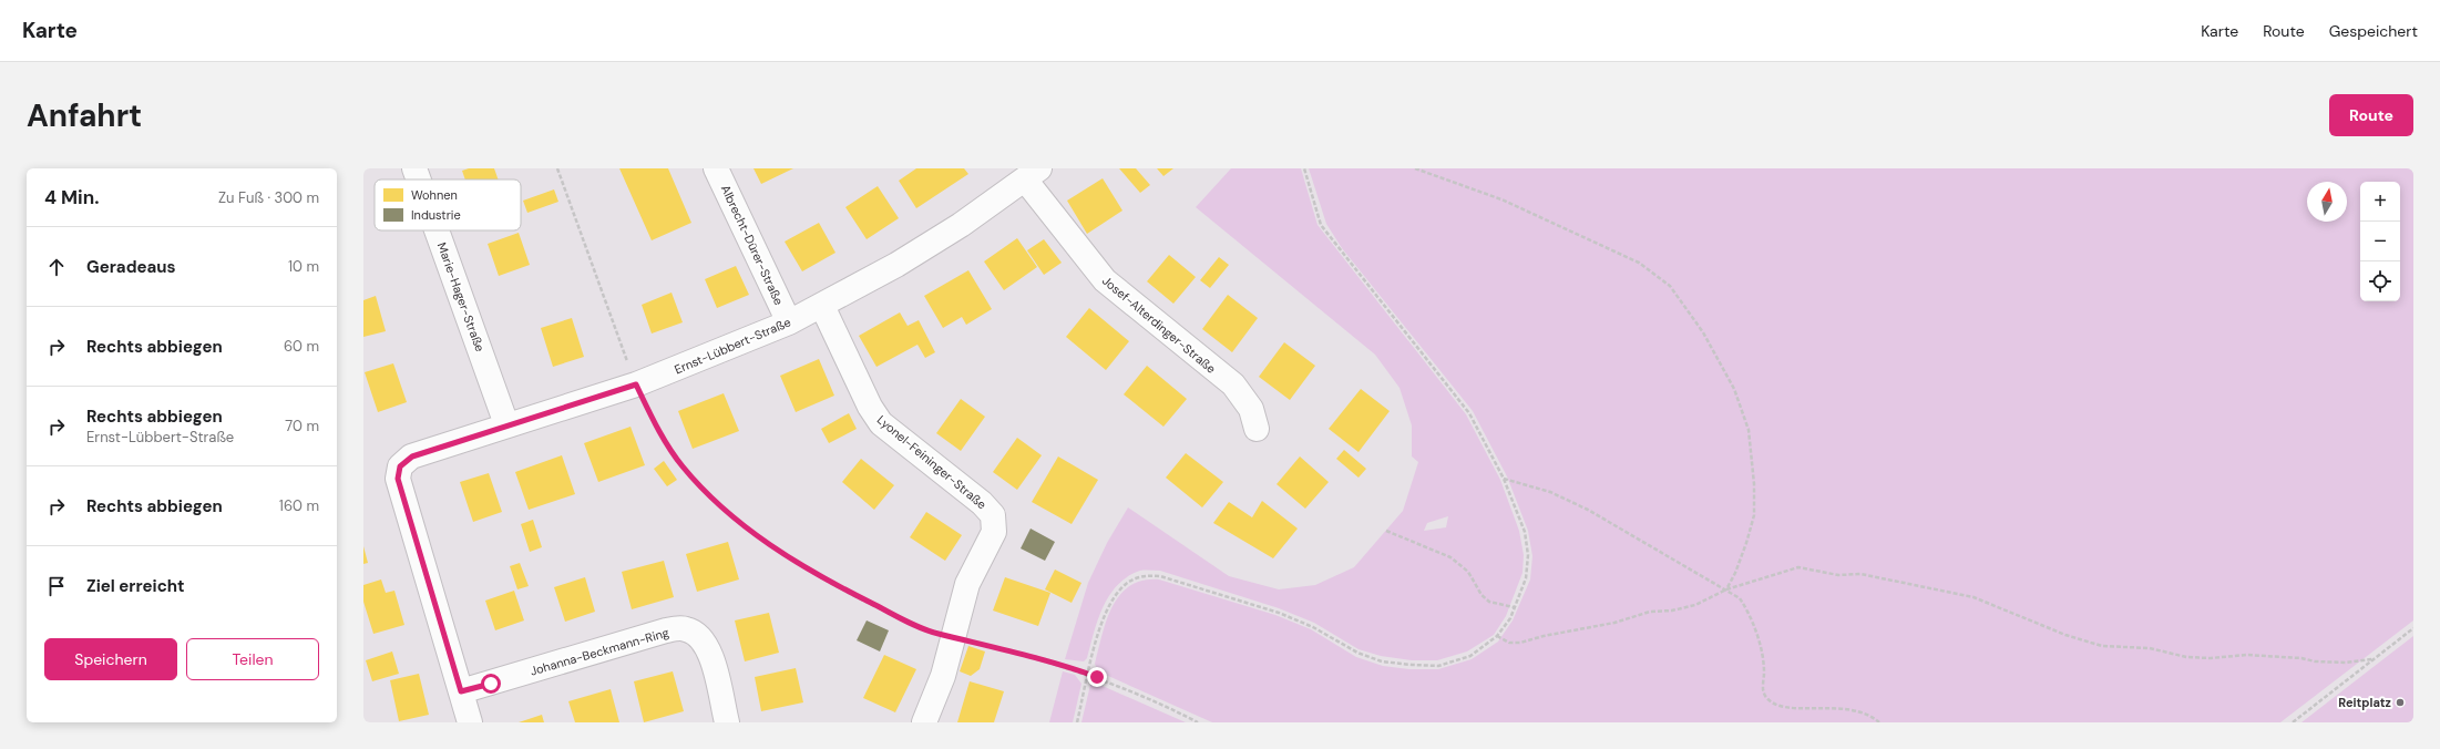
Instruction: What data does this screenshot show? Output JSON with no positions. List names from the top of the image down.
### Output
{
  "streets": {
    "street": [
      "Albrecht-Dürer-Straße",
      "Marie-Hager-Straße",
      "Josef-Alterdinger-Straße",
      "Ernst-Lübbert-Straße",
      "Lyonel-Feininger-Straße",
      "Johanna-Beckmann-Ring"
    ]
  },
  "crossings": [
    ["Albrecht-Dürer-Straße", "Ernst-Lübbert-Straße"],
    ["Marie-Hager-Straße", "Ernst-Lübbert-Straße"],
    ["Josef-Alterdinger-Straße", "Ernst-Lübbert-Straße"],
    ["Ernst-Lübbert-Straße", "Lyonel-Feininger-Straße"],
    ["Ernst-Lübbert-Straße", "Johanna-Beckmann-Ring"]
  ],
  "places": ["Reitplatz"],
  "legend": ["Wohnen", "Industrie"],
  "north": "top",
  "page": {
    "header": "Karte",
    "nav": ["Karte", "Route", "Gespeichert"],
    "buttons": [
      "Route",
      ["Speichern", "Teilen"]
    ],
    "title": "Anfahrt",
    "heading": ["4 Min.", "Zu Fuß · 300 m"],
    "map_buttons": ["+", "−"],
    "list": [
      ["Geradeaus", "10 m"],
      ["Rechts abbiegen", "60 m"],
      ["Rechts abbiegen", "Ernst-Lübbert-Straße", "70 m"],
      ["Rechts abbiegen", "160 m"],
      "Ziel erreicht"
    ]
  }
}
